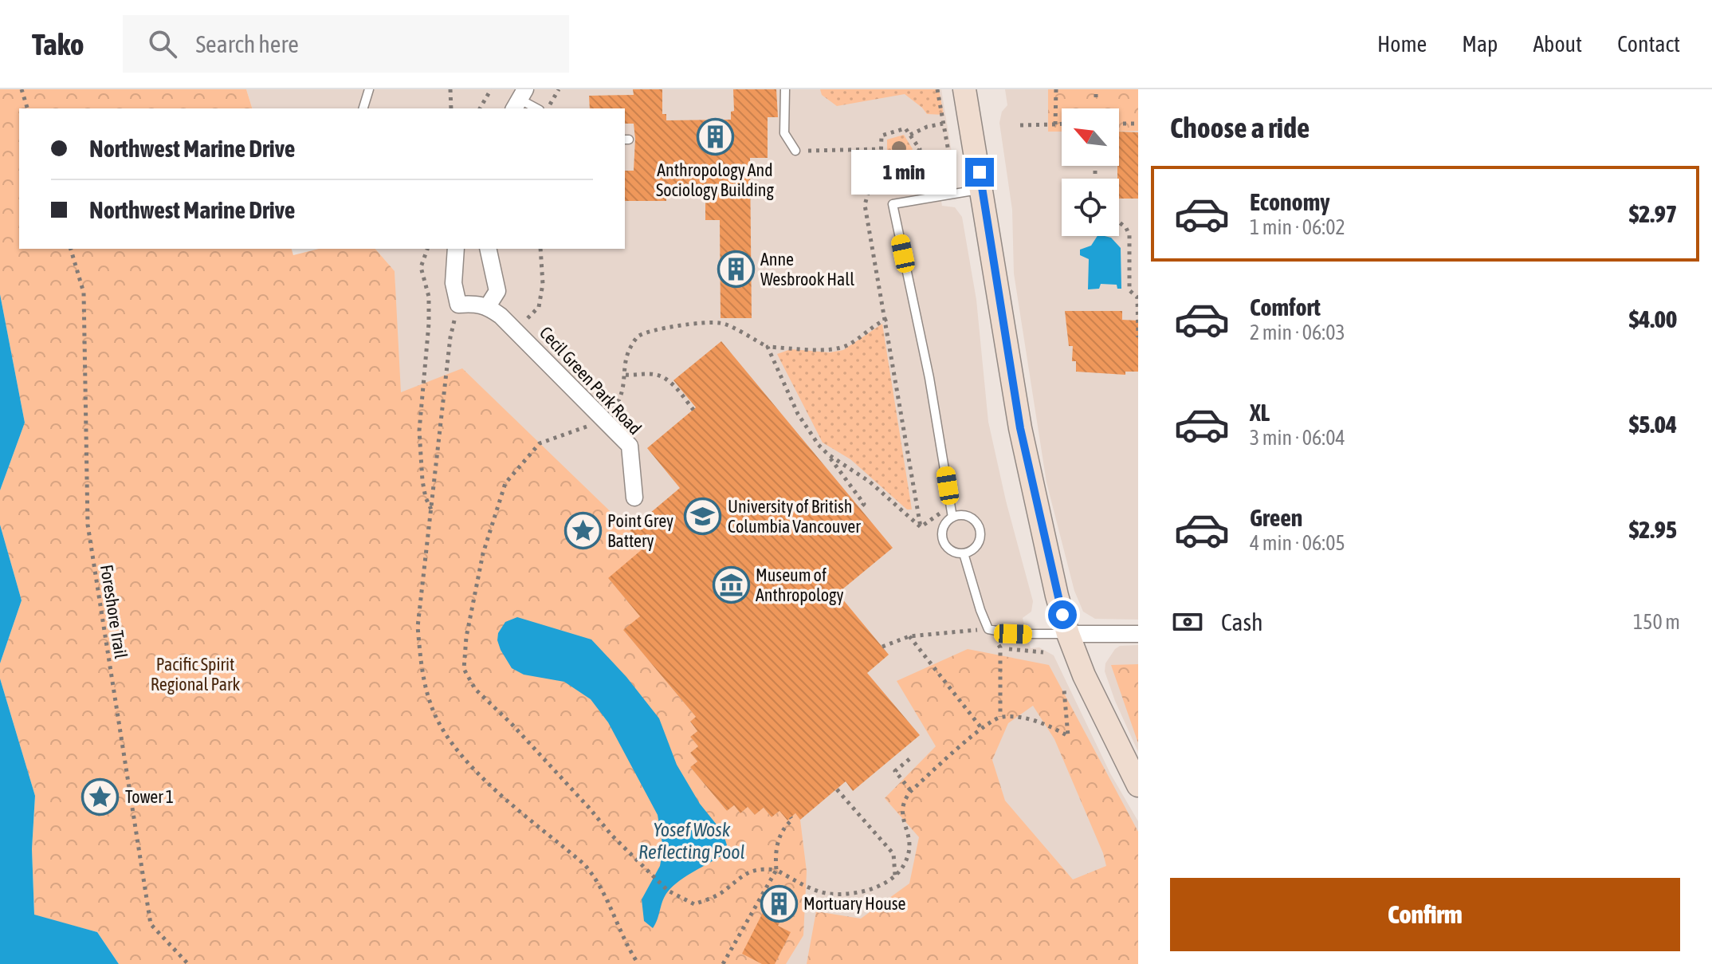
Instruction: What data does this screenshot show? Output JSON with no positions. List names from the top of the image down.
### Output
{
  "streets": {
    "street": ["Cecil Green Park Road"],
    "path": ["Foreshore Trail"]
  },
  "water": ["Yosef Wosk Reflecting Pool"],
  "parks": ["Pacific Spirit Regional Park"],
  "places": {
    "building": ["Anthropology And Sociology Building", "Anne Wesbrook Hall", "Mortuary House"],
    "school or university": ["University of British Columbia Vancouver"],
    "place": ["Point Grey Battery", "Tower 1"],
    "museum": ["Museum of Anthropology"]
  },
  "north": "top left",
  "page": {
    "header": "Tako",
    "search": "Search here",
    "nav": [
      "Home",
      "Map",
      "About",
      "Contact"
    ],
    "heading": "Choose a ride",
    "banner": ["Northwest Marine Drive", "Northwest Marine Drive"],
    "bubble": "1 min",
    "list": [
      {
        "name": "Economy",
        "note": "1 min · 06:02",
        "value": "$2.97"
      },
      {
        "name": "Comfort",
        "note": "2 min · 06:03",
        "value": "$4.00"
      },
      {
        "name": "XL",
        "note": "3 min · 06:04",
        "value": "$5.04"
      },
      {
        "name": "Green",
        "note": "4 min · 06:05",
        "value": "$2.95"
      }
    ],
    "pay": ["Cash", "150 m"],
    "buttons": "Confirm"
  }
}
